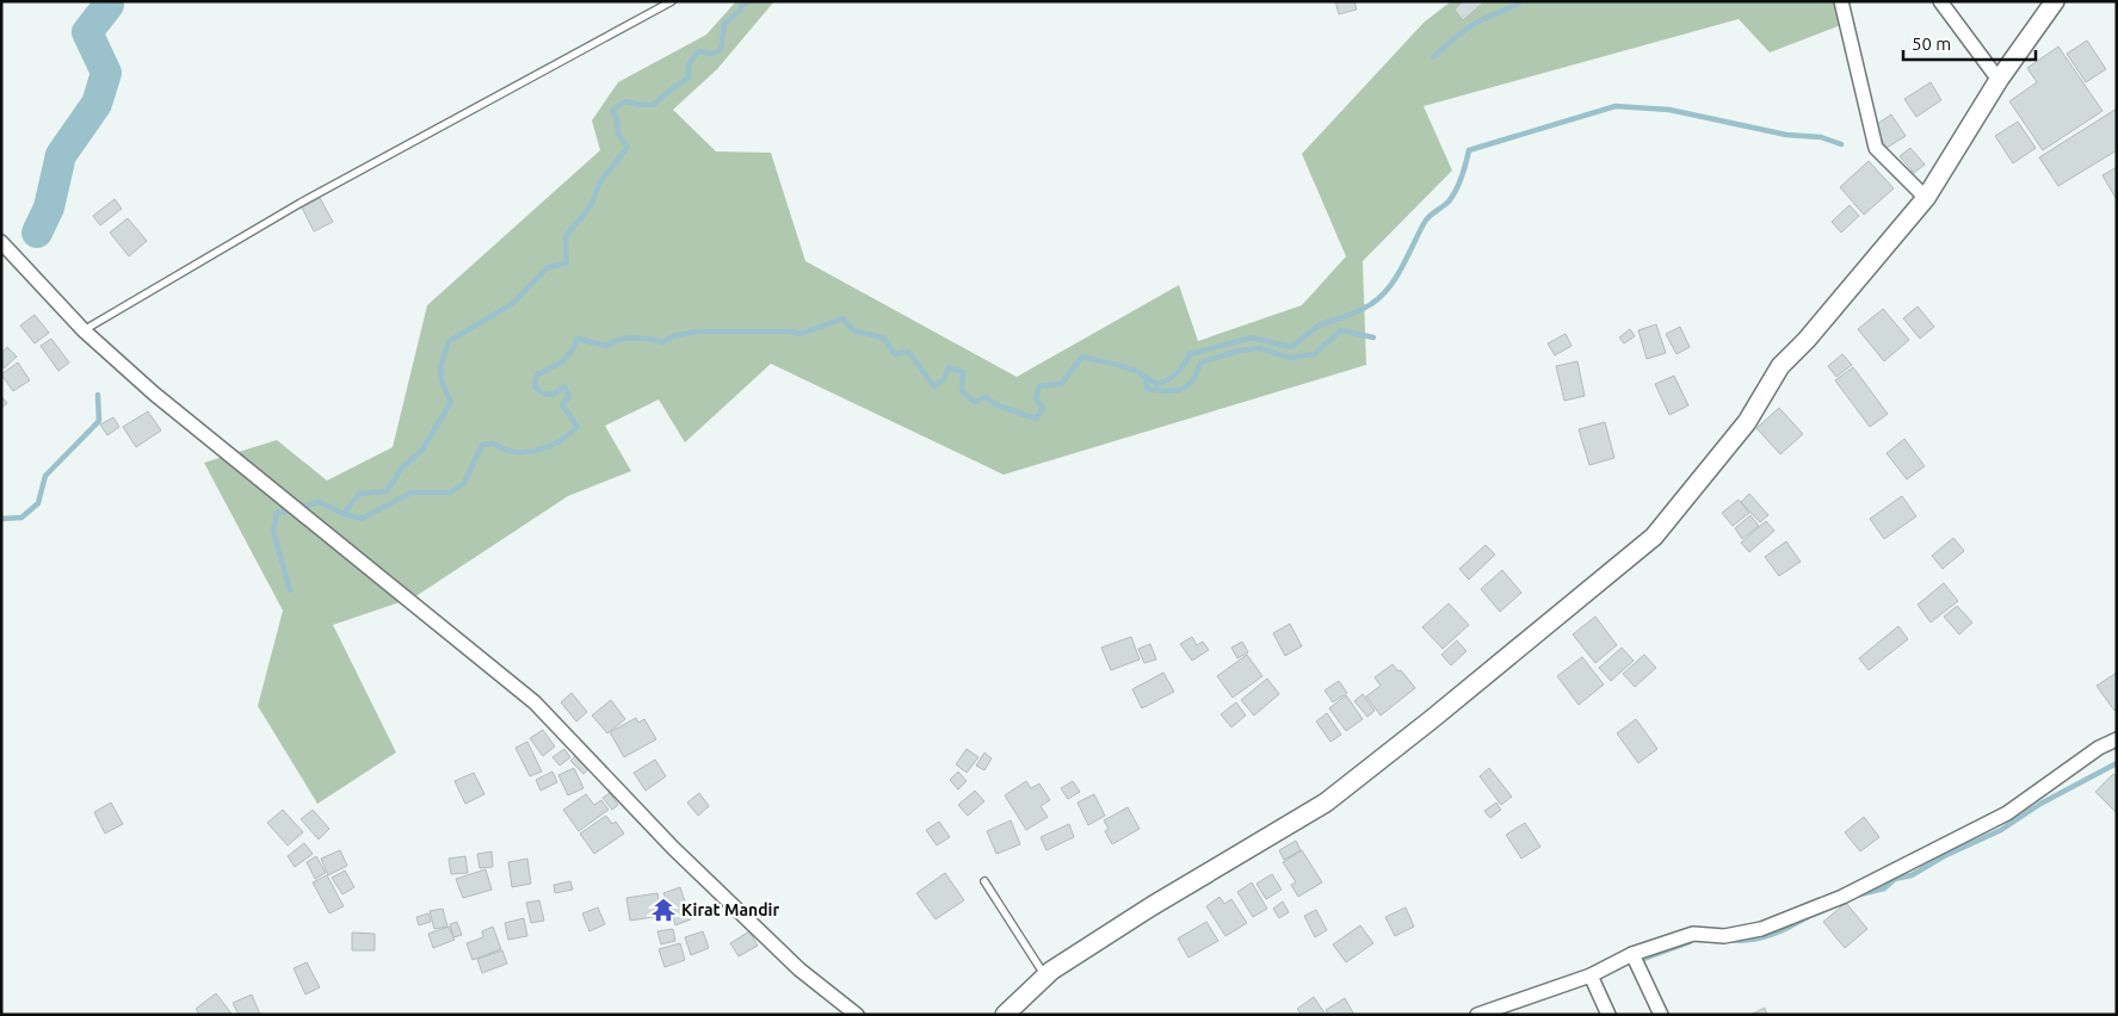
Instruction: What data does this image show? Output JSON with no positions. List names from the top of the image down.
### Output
{
  "places": {
    "temple": ["Kirat Mandir"]
  },
  "scale_bar": "50 m"
}
